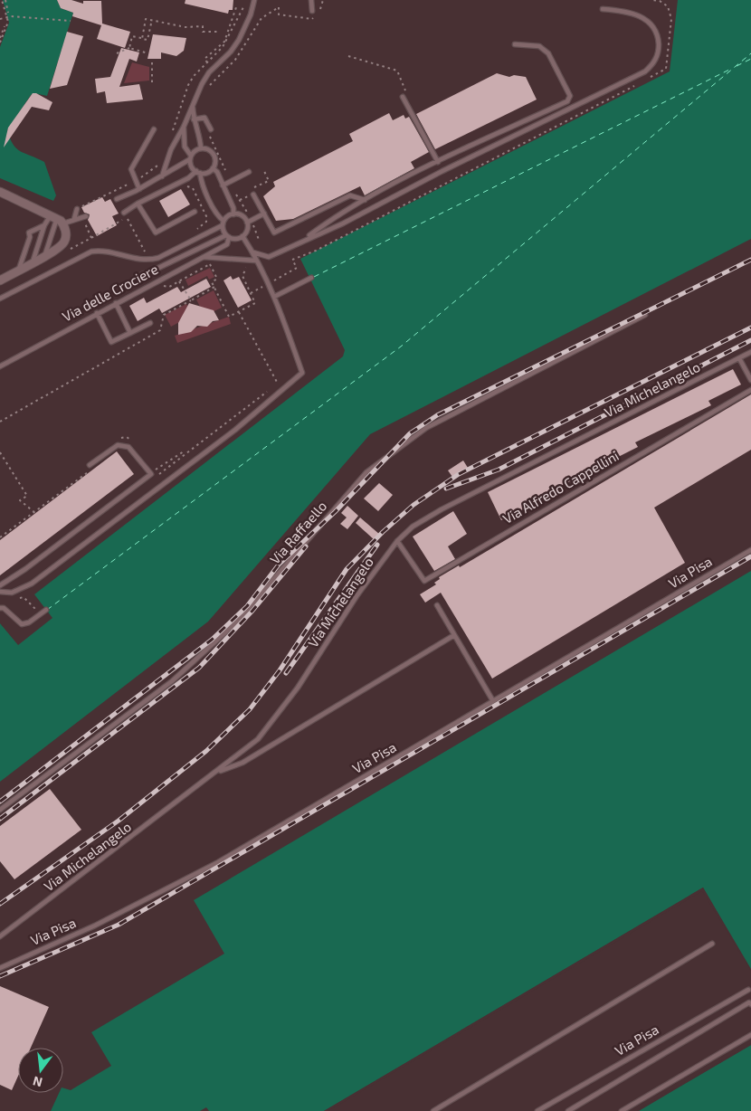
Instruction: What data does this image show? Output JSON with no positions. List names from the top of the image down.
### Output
{
  "streets": {
    "lane": [
      "Via delle Crociere",
      "Via Michelangelo",
      "Via Alfredo Cappellini",
      "Via Raffaello",
      "Via Pisa"
    ]
  },
  "crossings": [
    ["Via Michelangelo", "Via Alfredo Cappellini"]
  ],
  "north": "bottom"
}
